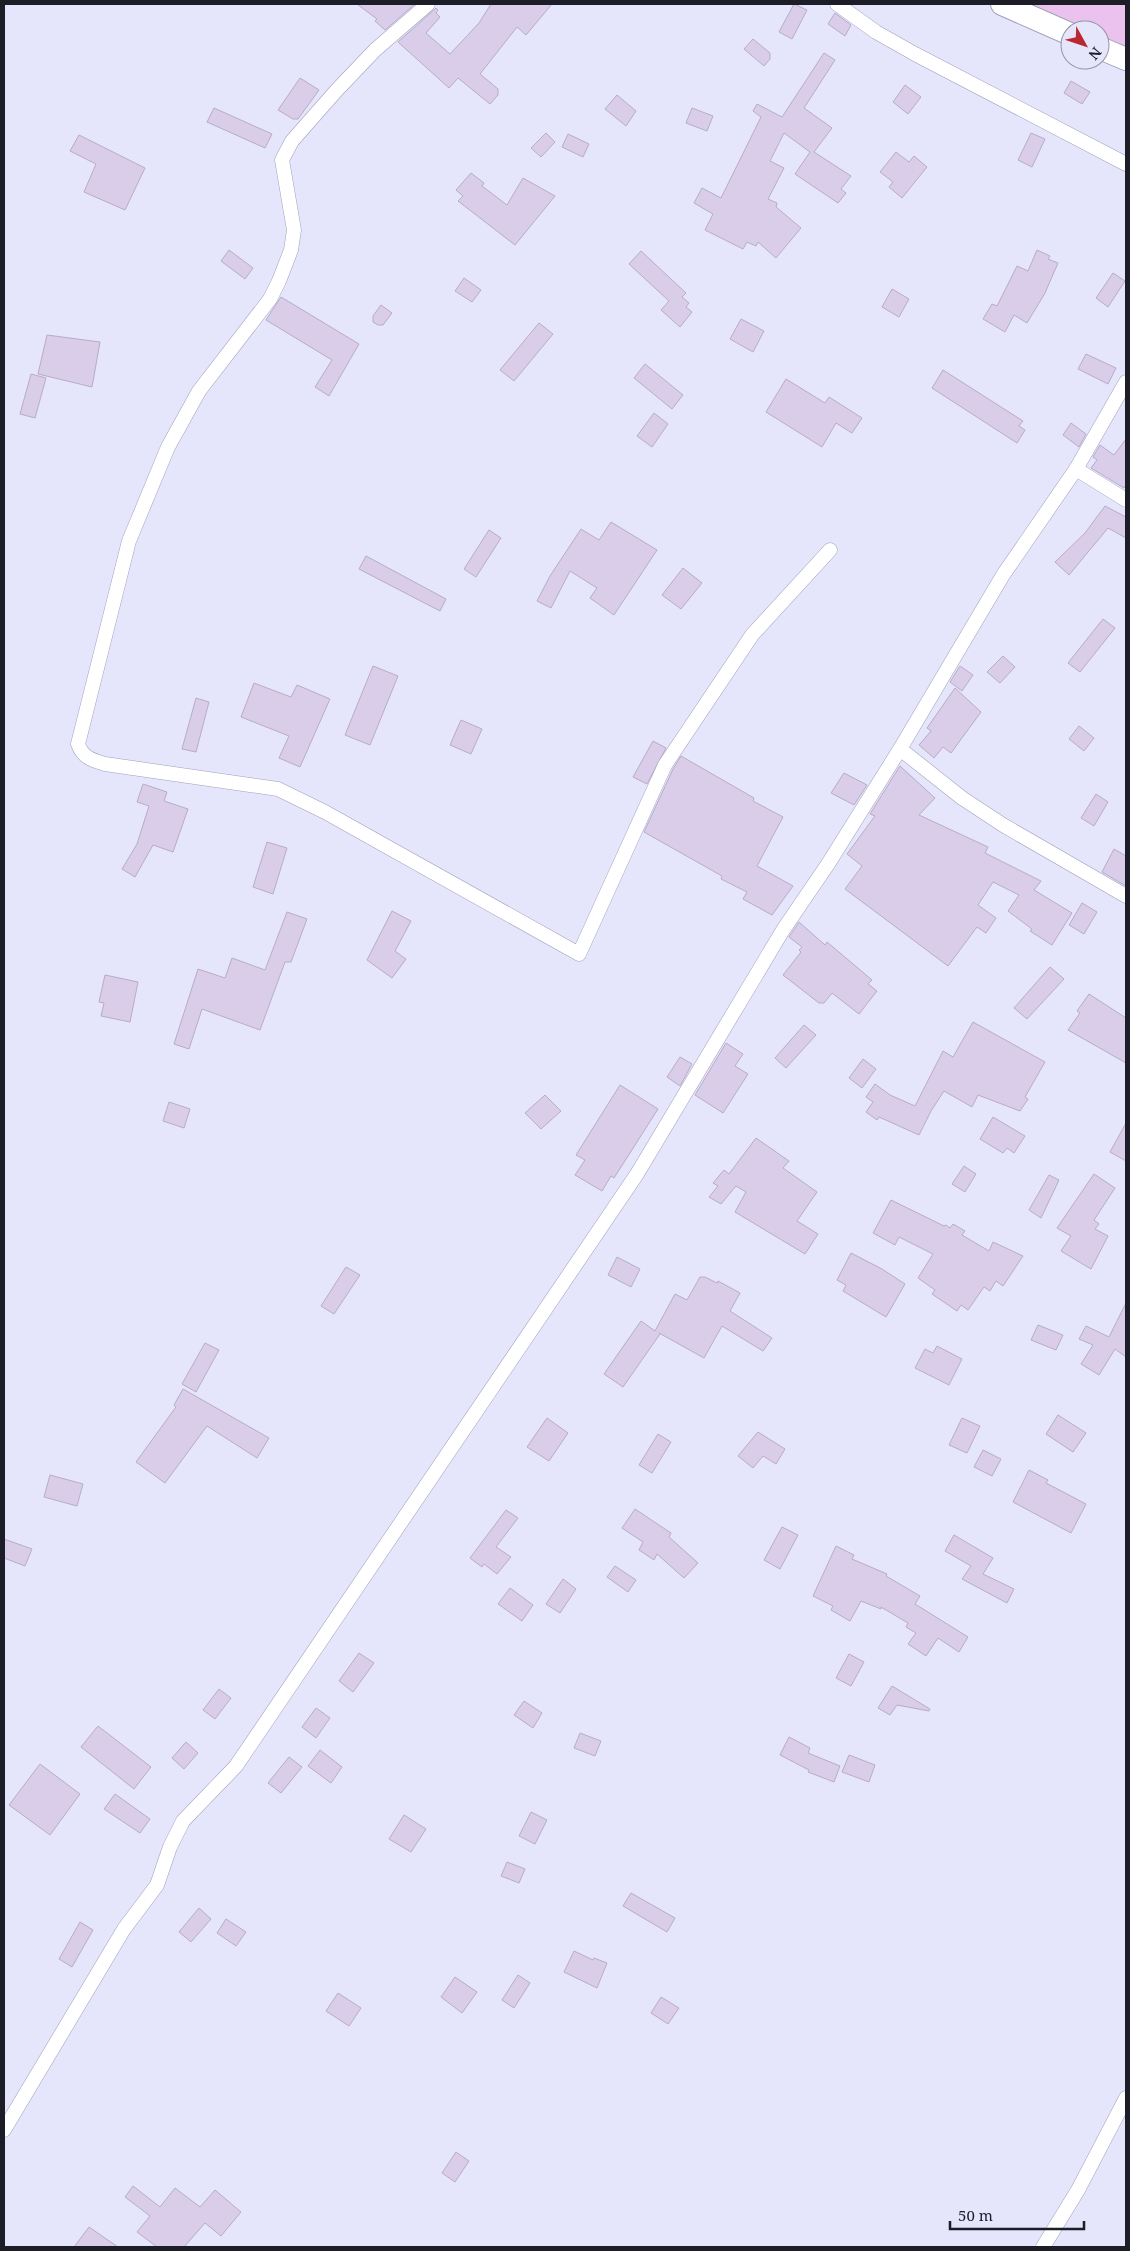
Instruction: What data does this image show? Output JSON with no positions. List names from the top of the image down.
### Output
{
  "scale_bar": "50 m",
  "north": "bottom right"
}
